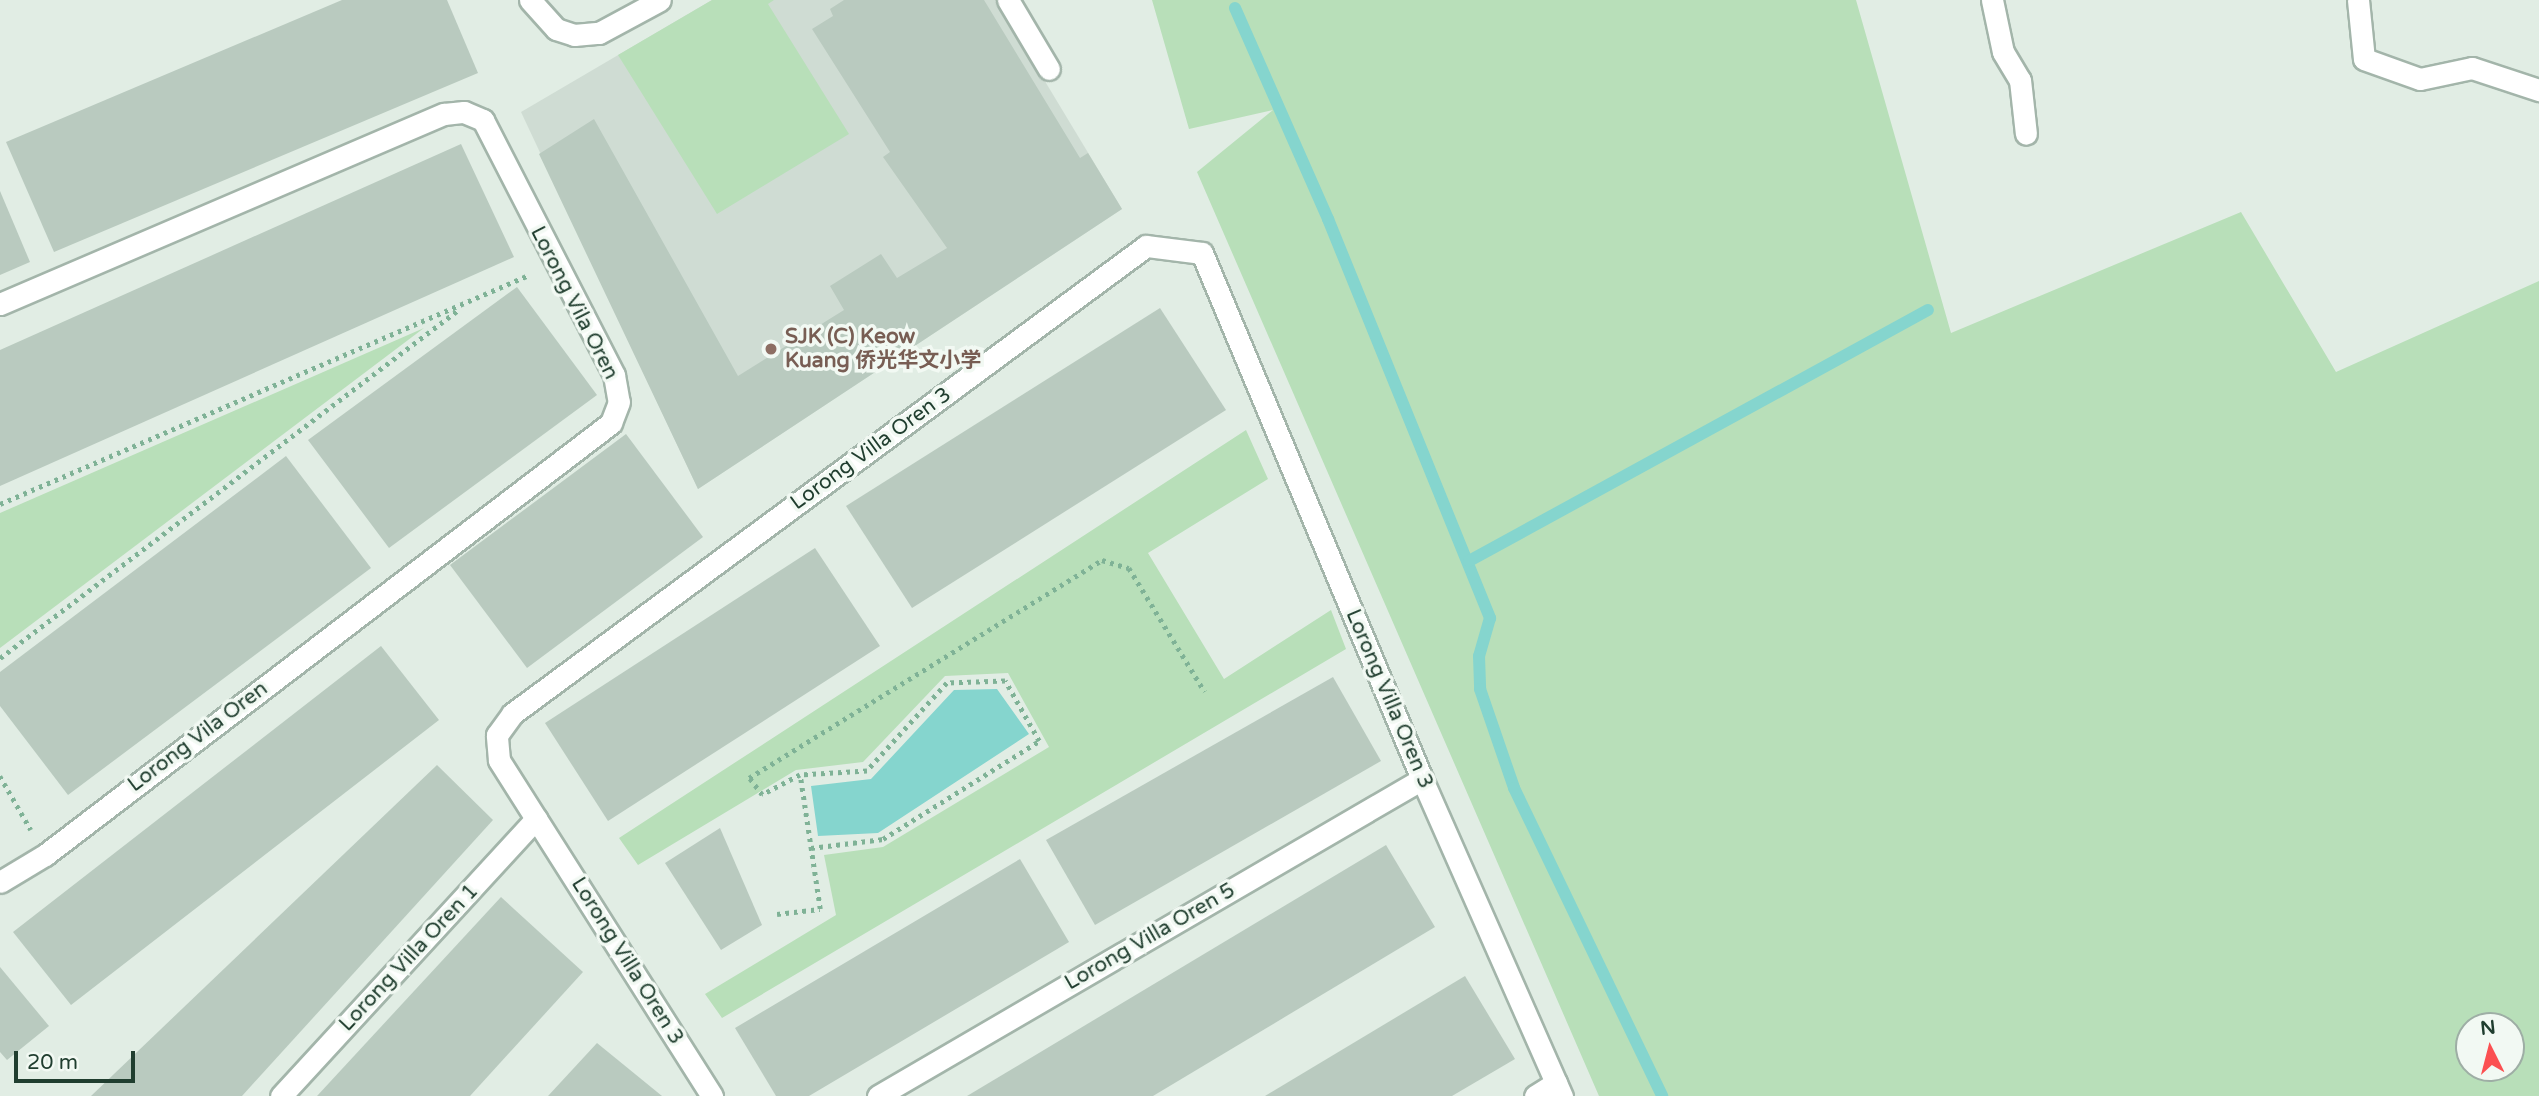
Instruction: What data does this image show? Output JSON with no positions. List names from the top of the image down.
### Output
{
  "streets": {
    "street": [
      "Lorong Vila Oren",
      "Lorong Villa Oren 3",
      "Lorong Villa Oren 5",
      "Lorong Villa Oren 1"
    ]
  },
  "crossings": [
    ["Lorong Villa Oren 3", "Lorong Villa Oren 5"],
    ["Lorong Villa Oren 3", "Lorong Villa Oren 1"]
  ],
  "places": ["SJK (C) Keow Kuang 侨光华文小学"],
  "scale_bar": "20 m",
  "north": "top"
}
